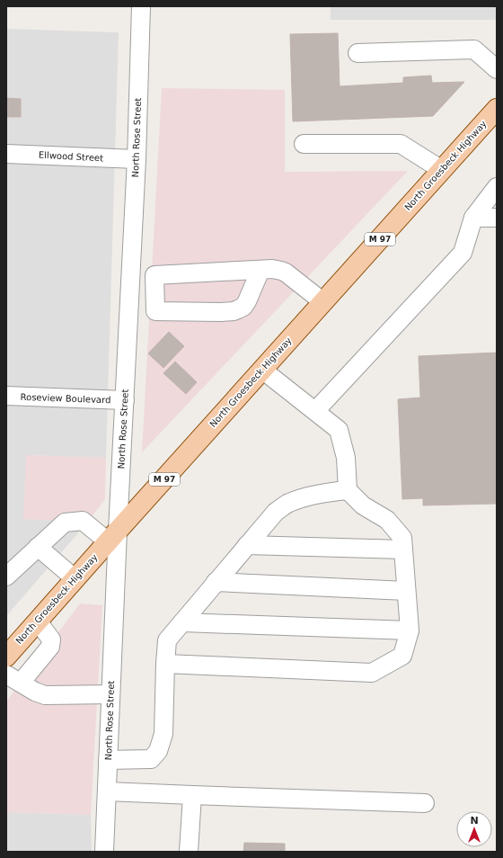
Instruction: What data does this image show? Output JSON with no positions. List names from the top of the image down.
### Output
{
  "streets": {
    "main road": ["North Groesbeck Highway", "M 97"],
    "street": ["North Rose Street", "Ellwood Street", "Roseview Boulevard"]
  },
  "crossings": [
    ["North Rose Street", "Ellwood Street"],
    ["North Rose Street", "North Groesbeck Highway"],
    ["North Rose Street", "Roseview Boulevard"]
  ],
  "north": "top"
}
